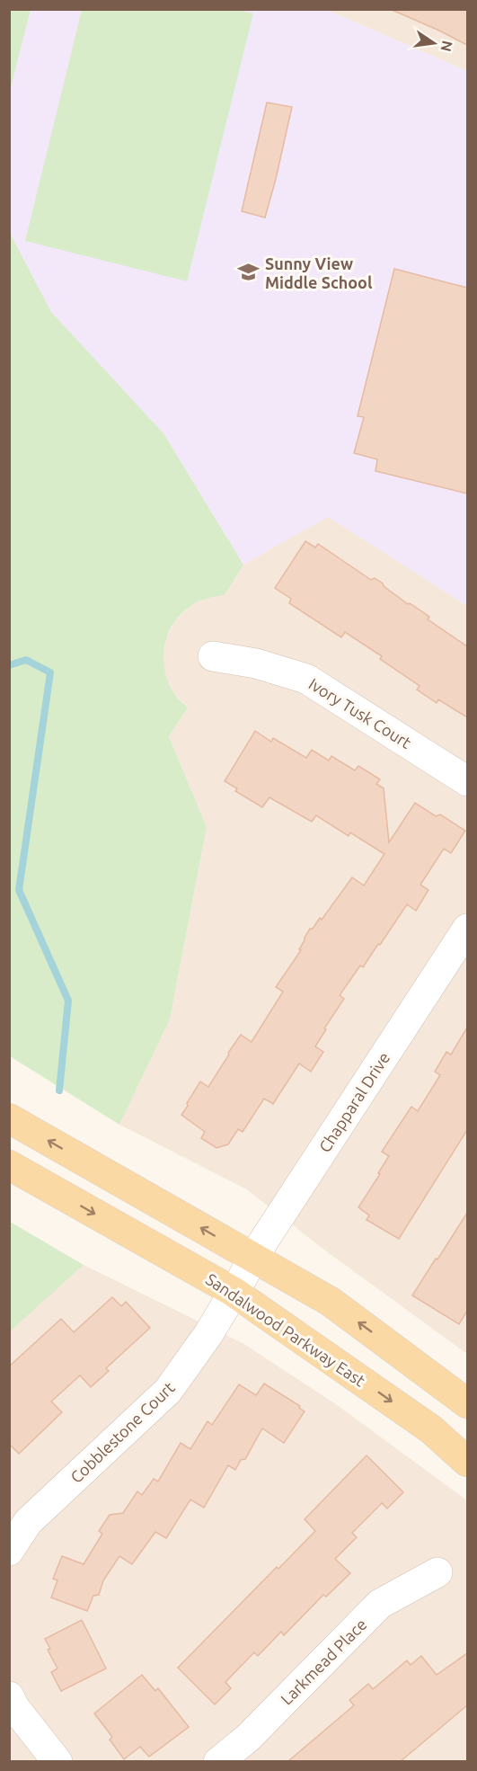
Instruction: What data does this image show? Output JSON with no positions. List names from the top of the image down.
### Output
{
  "streets": {
    "main road": ["Sandalwood Parkway East"],
    "street": [
      "Ivory Tusk Court",
      "Chapparal Drive",
      "Cobblestone Court",
      "Larkmead Place"
    ]
  },
  "crossings": [
    ["Chapparal Drive", "Sandalwood Parkway East"],
    ["Chapparal Drive", "Cobblestone Court"],
    ["Sandalwood Parkway East", "Cobblestone Court"]
  ],
  "places": {
    "school or university": ["Sunny View Middle School"]
  },
  "north": "right"
}
